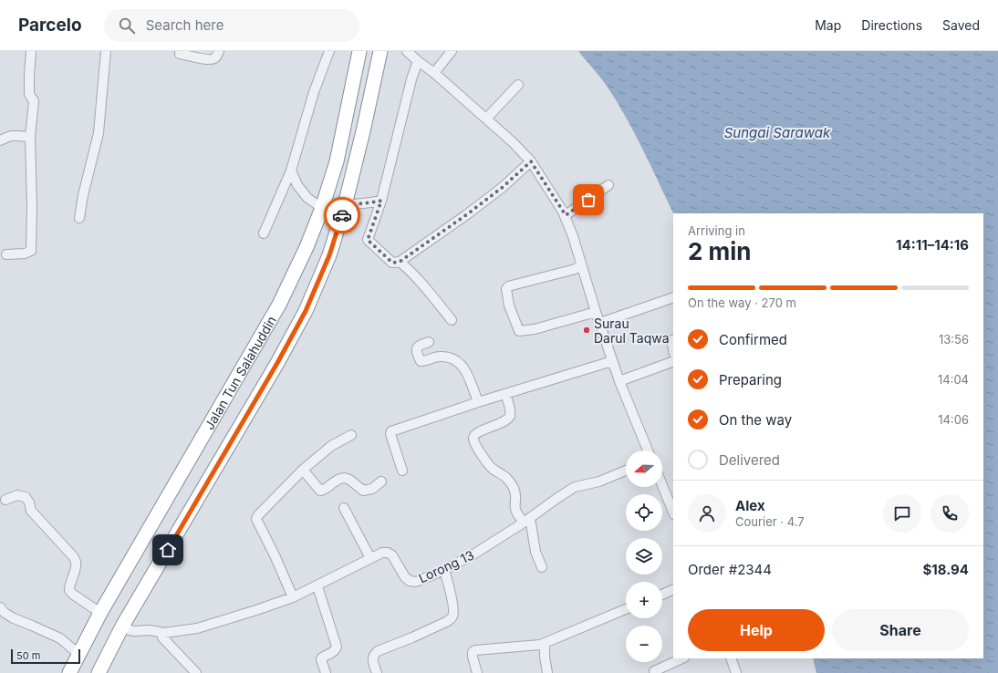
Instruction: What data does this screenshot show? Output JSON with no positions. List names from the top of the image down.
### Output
{
  "streets": {
    "highway": ["Jalan Tun Salahuddin"],
    "street": ["Lorong 13"]
  },
  "water": ["Sungai Sarawak"],
  "places": ["Surau Darul Taqwa"],
  "scale_bar": "50 m",
  "north": "left",
  "page": {
    "header": "Parcelo",
    "search": "Search here",
    "nav": ["Map", "Directions", "Saved"],
    "heading": ["2 min", "Arriving in", "14:11–14:16"],
    "panel": [
      "Alex",
      "Courier · 4.7",
      "Order #2344",
      "$18.94"
    ],
    "bar": "On the way · 270 m",
    "list": [
      ["Confirmed", "13:56"],
      ["Preparing", "14:04"],
      ["On the way", "14:06"],
      "Delivered"
    ],
    "map_buttons": ["+", "−"],
    "buttons": ["Help", "Share"],
    "scale": "50 m"
  }
}
